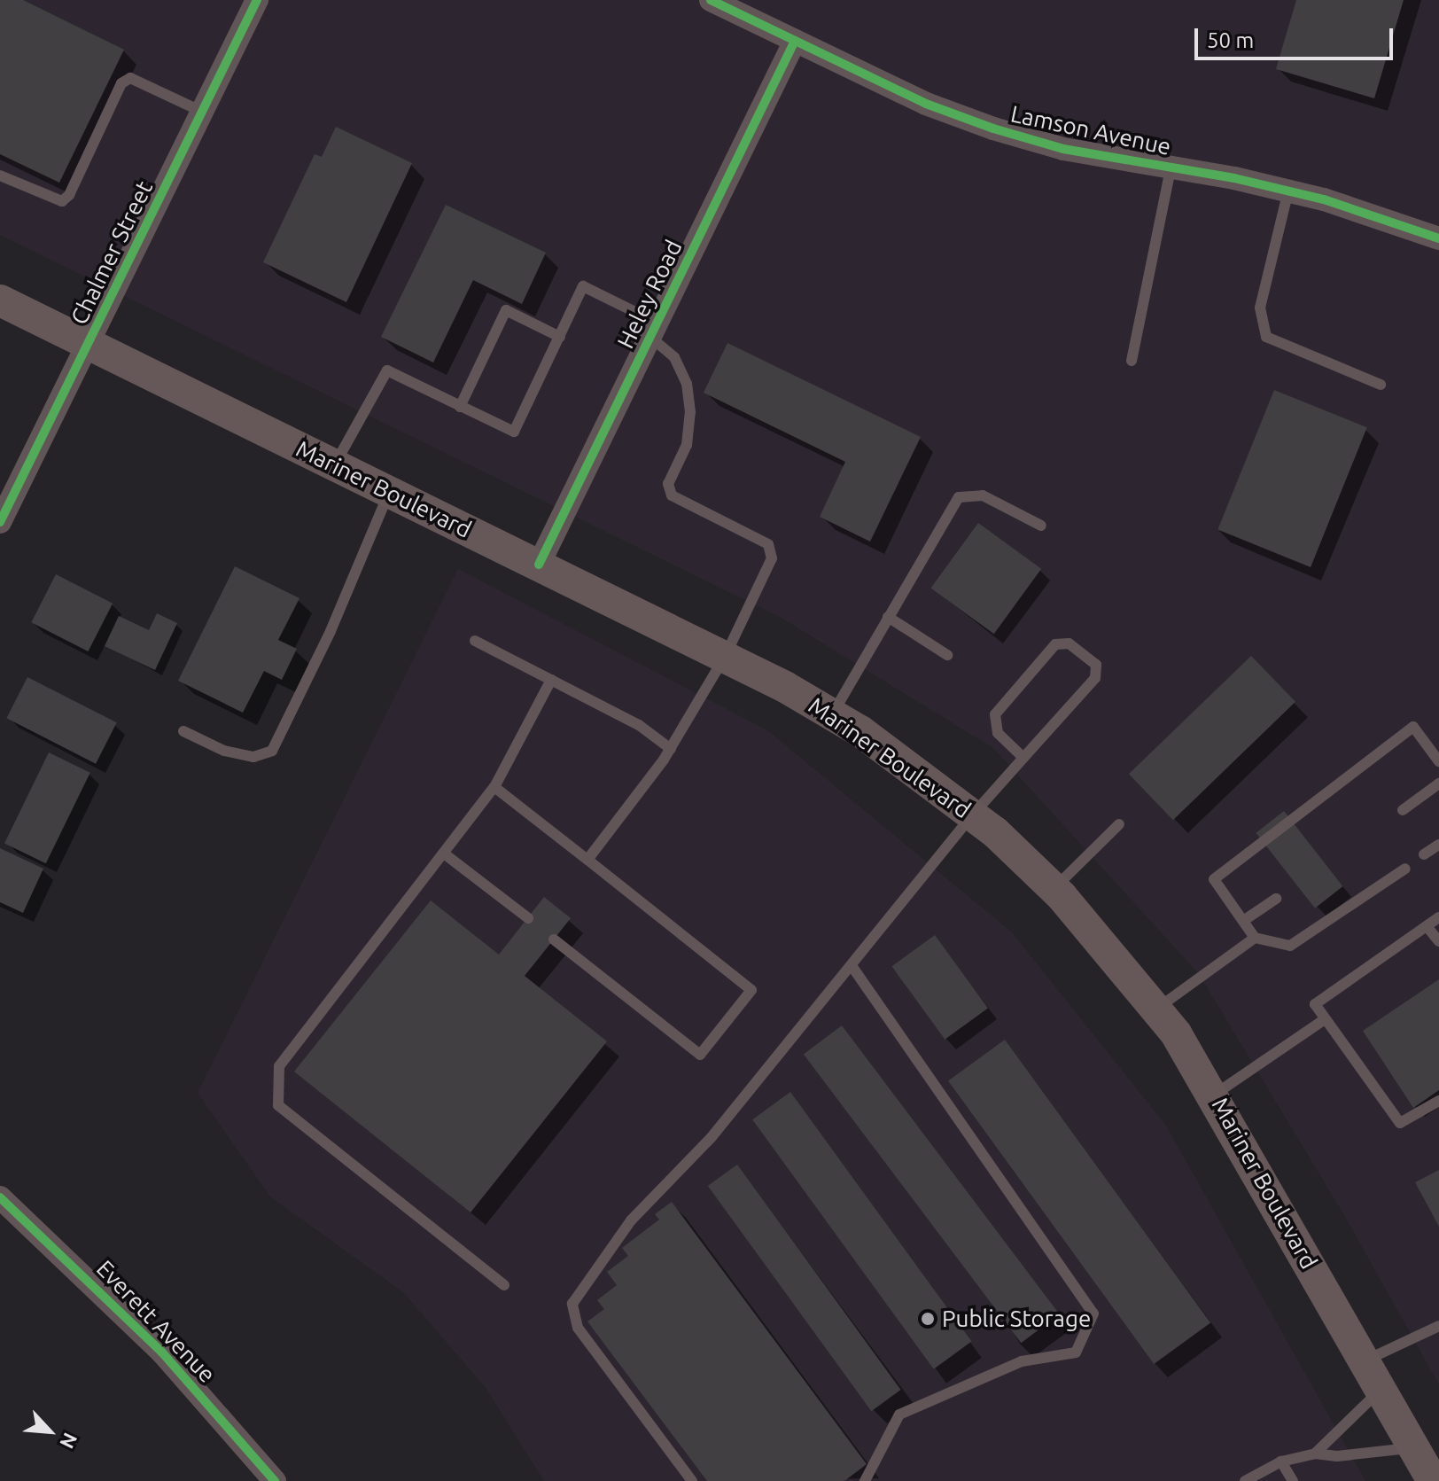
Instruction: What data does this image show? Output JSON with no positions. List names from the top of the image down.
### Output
{
  "streets": {
    "main road": ["Mariner Boulevard"],
    "street": [
      "Lamson Avenue",
      "Chalmer Street",
      "Heley Road",
      "Everett Avenue"
    ]
  },
  "crossings": [
    ["Lamson Avenue", "Heley Road"],
    ["Chalmer Street", "Mariner Boulevard"],
    ["Heley Road", "Mariner Boulevard"]
  ],
  "places": ["Public Storage"],
  "scale_bar": "50 m",
  "north": "bottom right"
}
